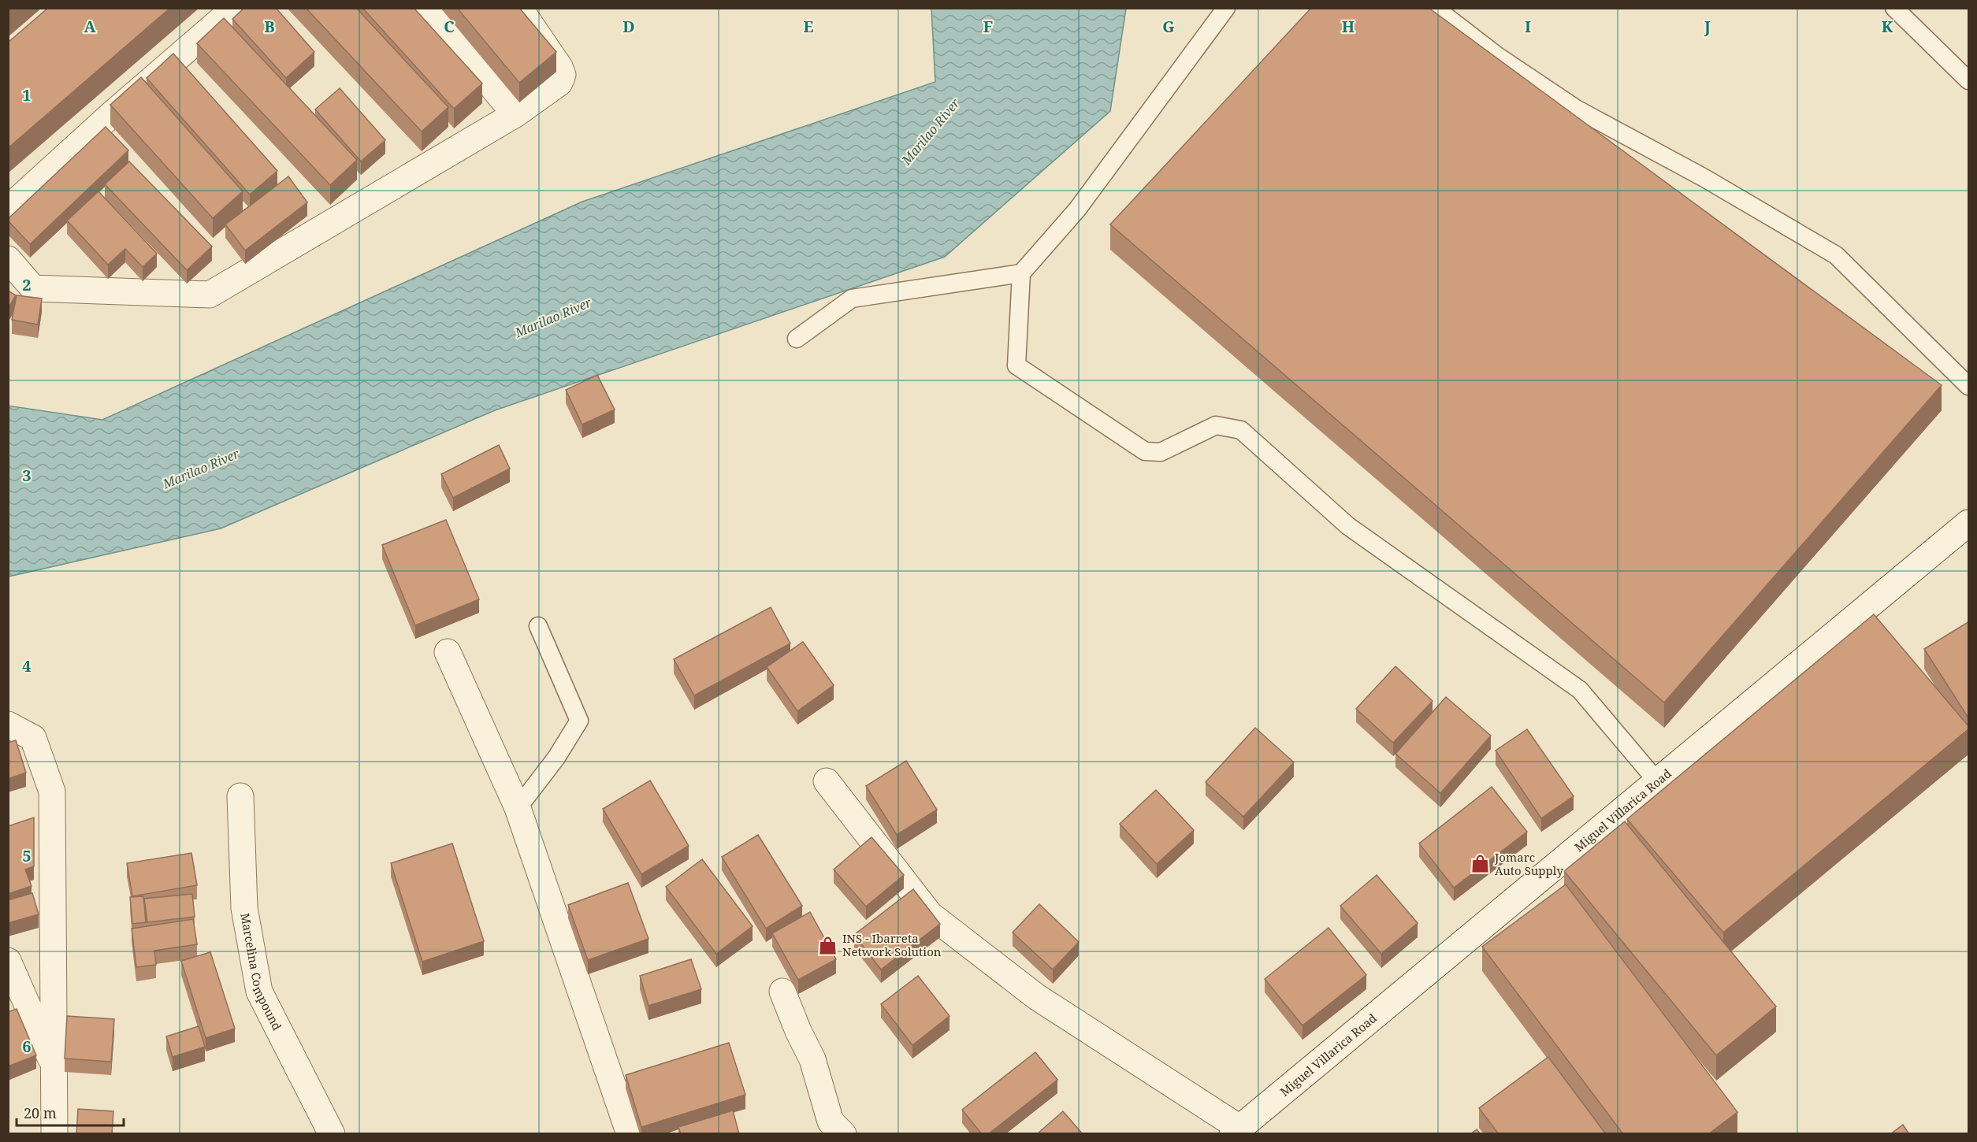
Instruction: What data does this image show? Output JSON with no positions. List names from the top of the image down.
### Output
{
  "streets": {
    "street": ["Miguel Villarica Road", "Marcelina Compound"]
  },
  "water": ["Marilao River"],
  "places": {
    "shop": ["Jomarc Auto Supply", "INS - Ibarreta Network Solution"]
  },
  "scale_bar": "20 m",
  "grid": {
    "columns": [
      "A",
      "B",
      "C",
      "D",
      "E",
      "F",
      "G",
      "H",
      "I",
      "J",
      "K"
    ],
    "rows": [
      "1",
      "2",
      "3",
      "4",
      "5",
      "6"
    ]
  }
}
